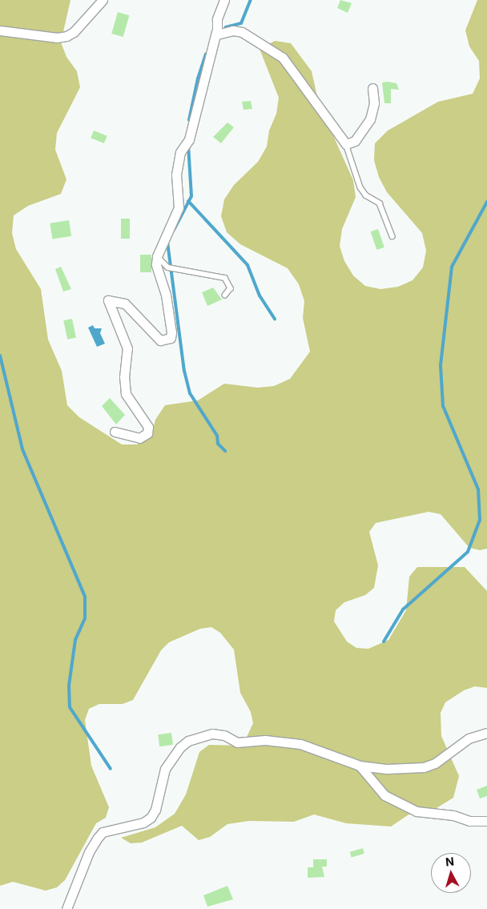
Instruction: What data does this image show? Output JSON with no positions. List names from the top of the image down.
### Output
{
  "north": "top"
}
